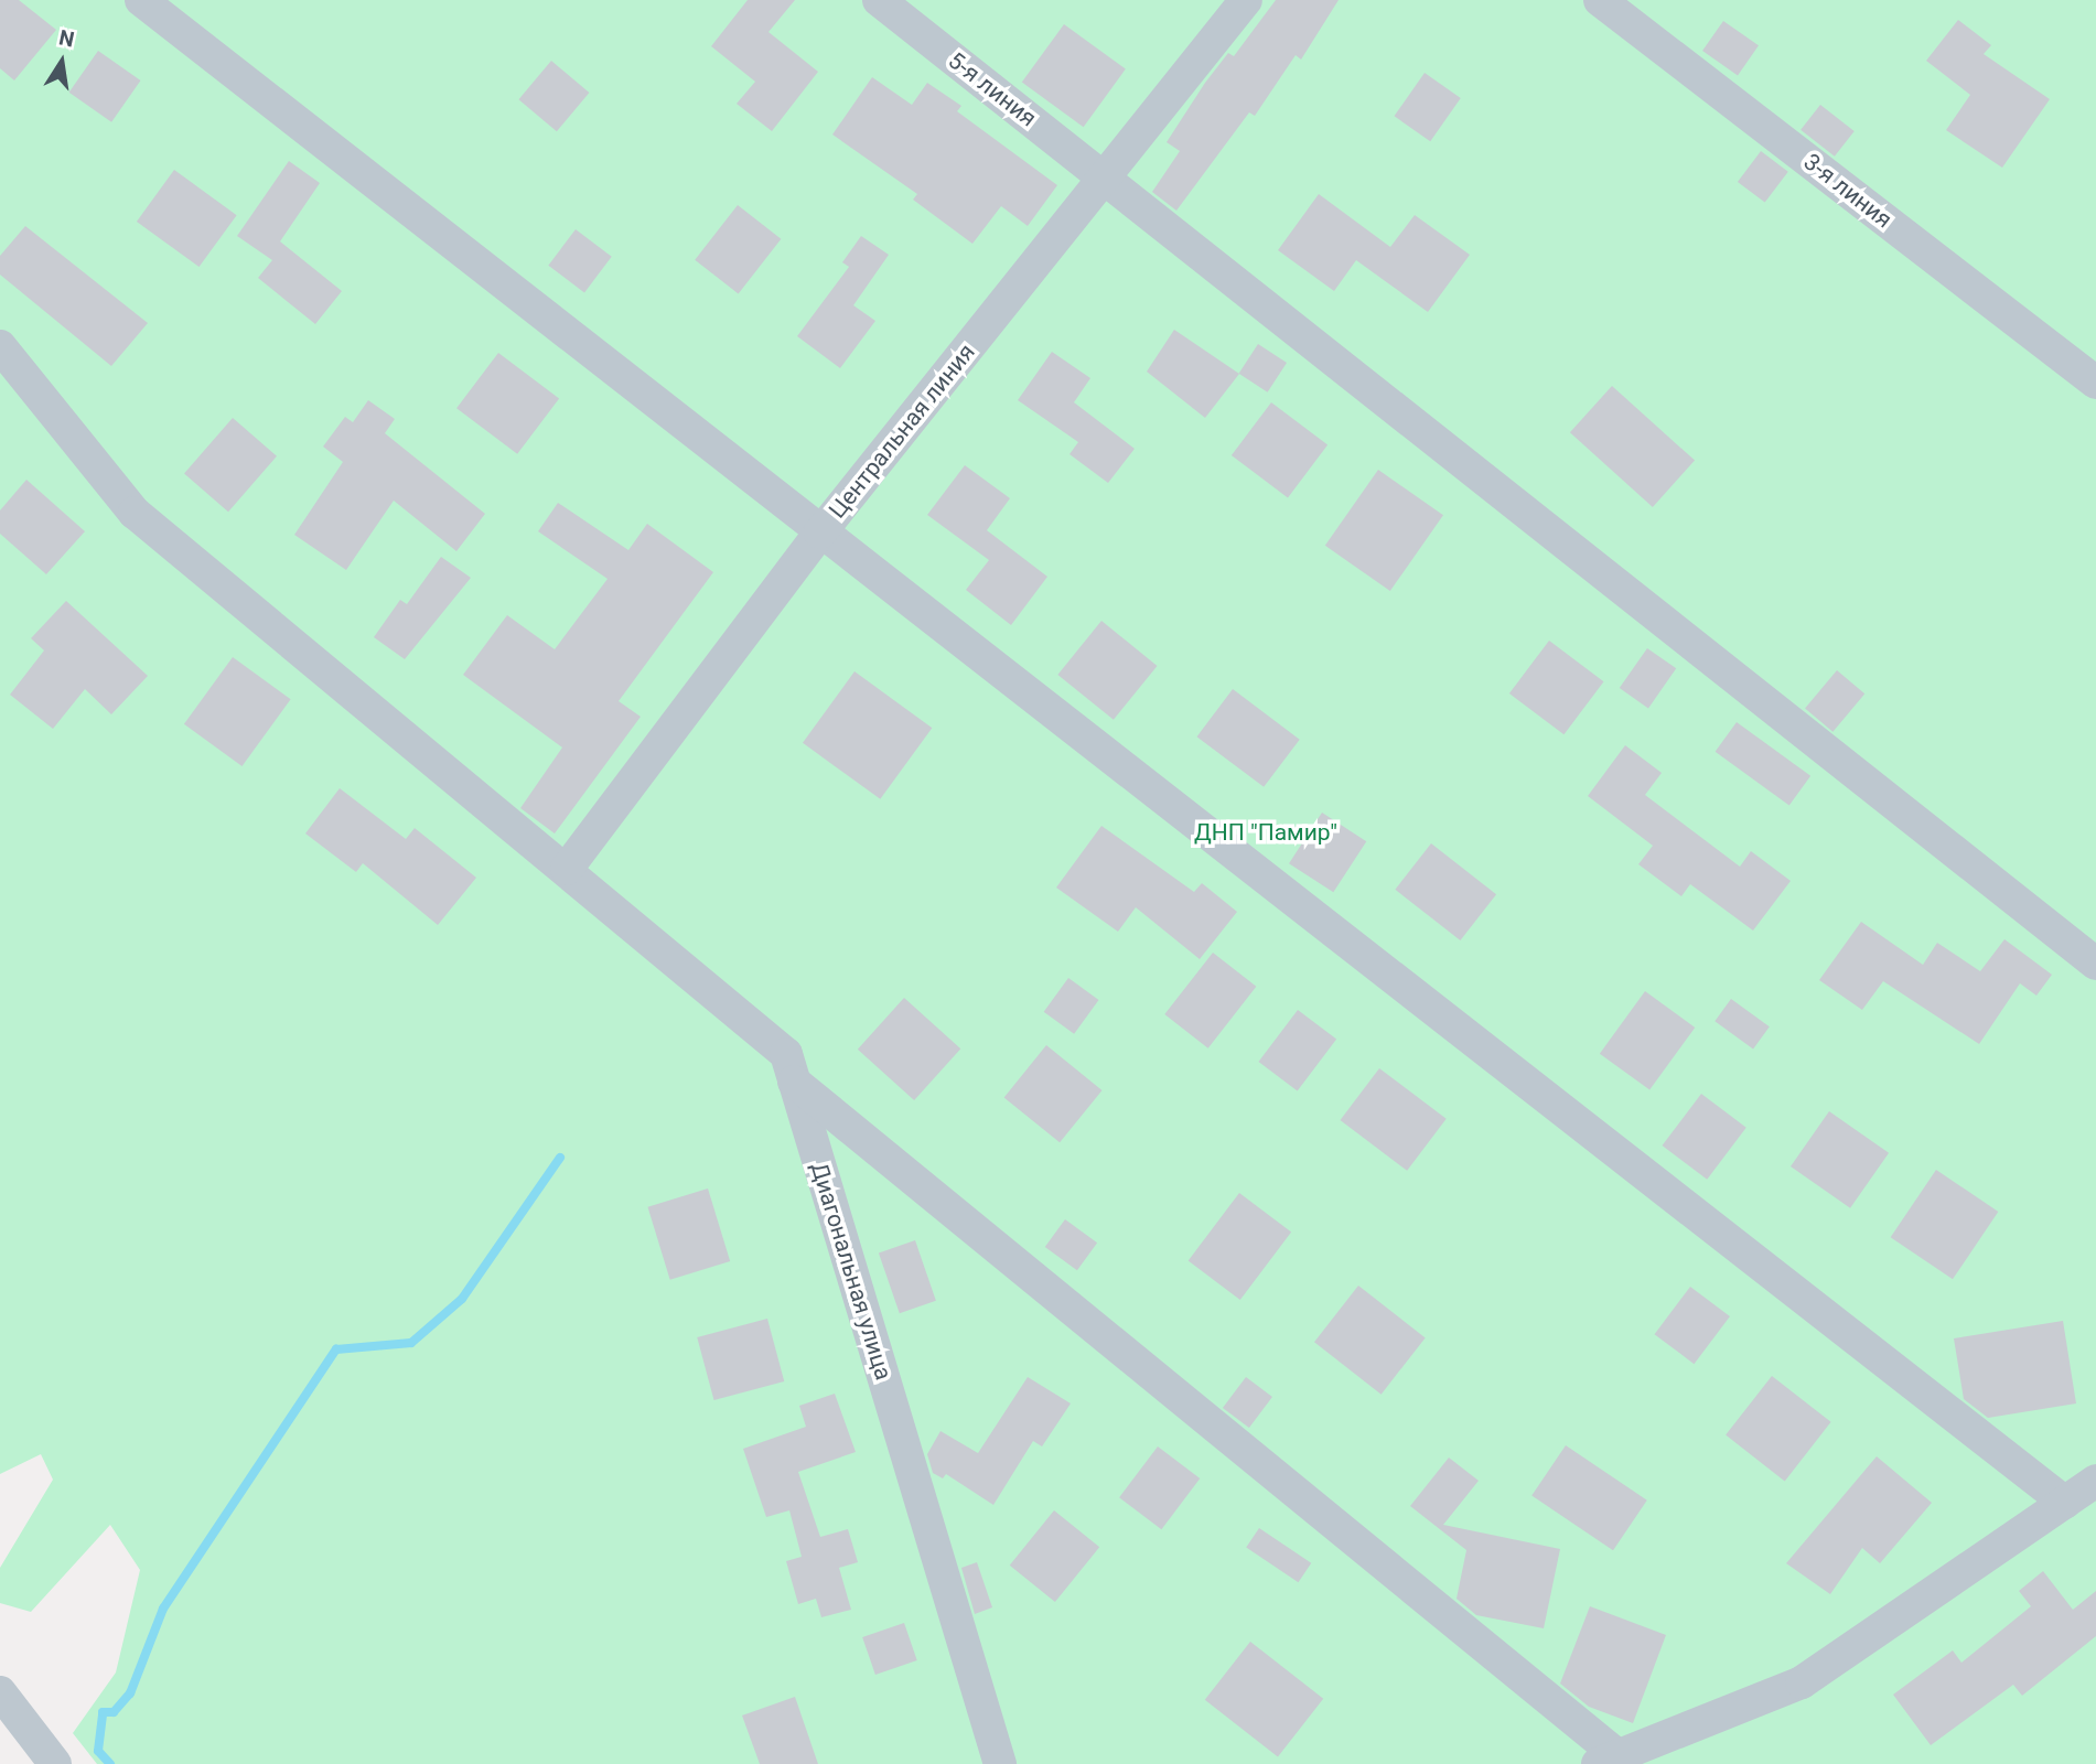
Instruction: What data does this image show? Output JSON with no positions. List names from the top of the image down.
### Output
{
  "streets": {
    "street": [
      "5-я линия",
      "3-я линия",
      "Центральная линия",
      "Диагональная улица"
    ]
  },
  "crossings": [
    ["5-я линия", "Центральная линия"],
    ["Центральная линия", "Диагональная улица"]
  ],
  "parks": ["ДНП \"Памир\""],
  "north": "top"
}
